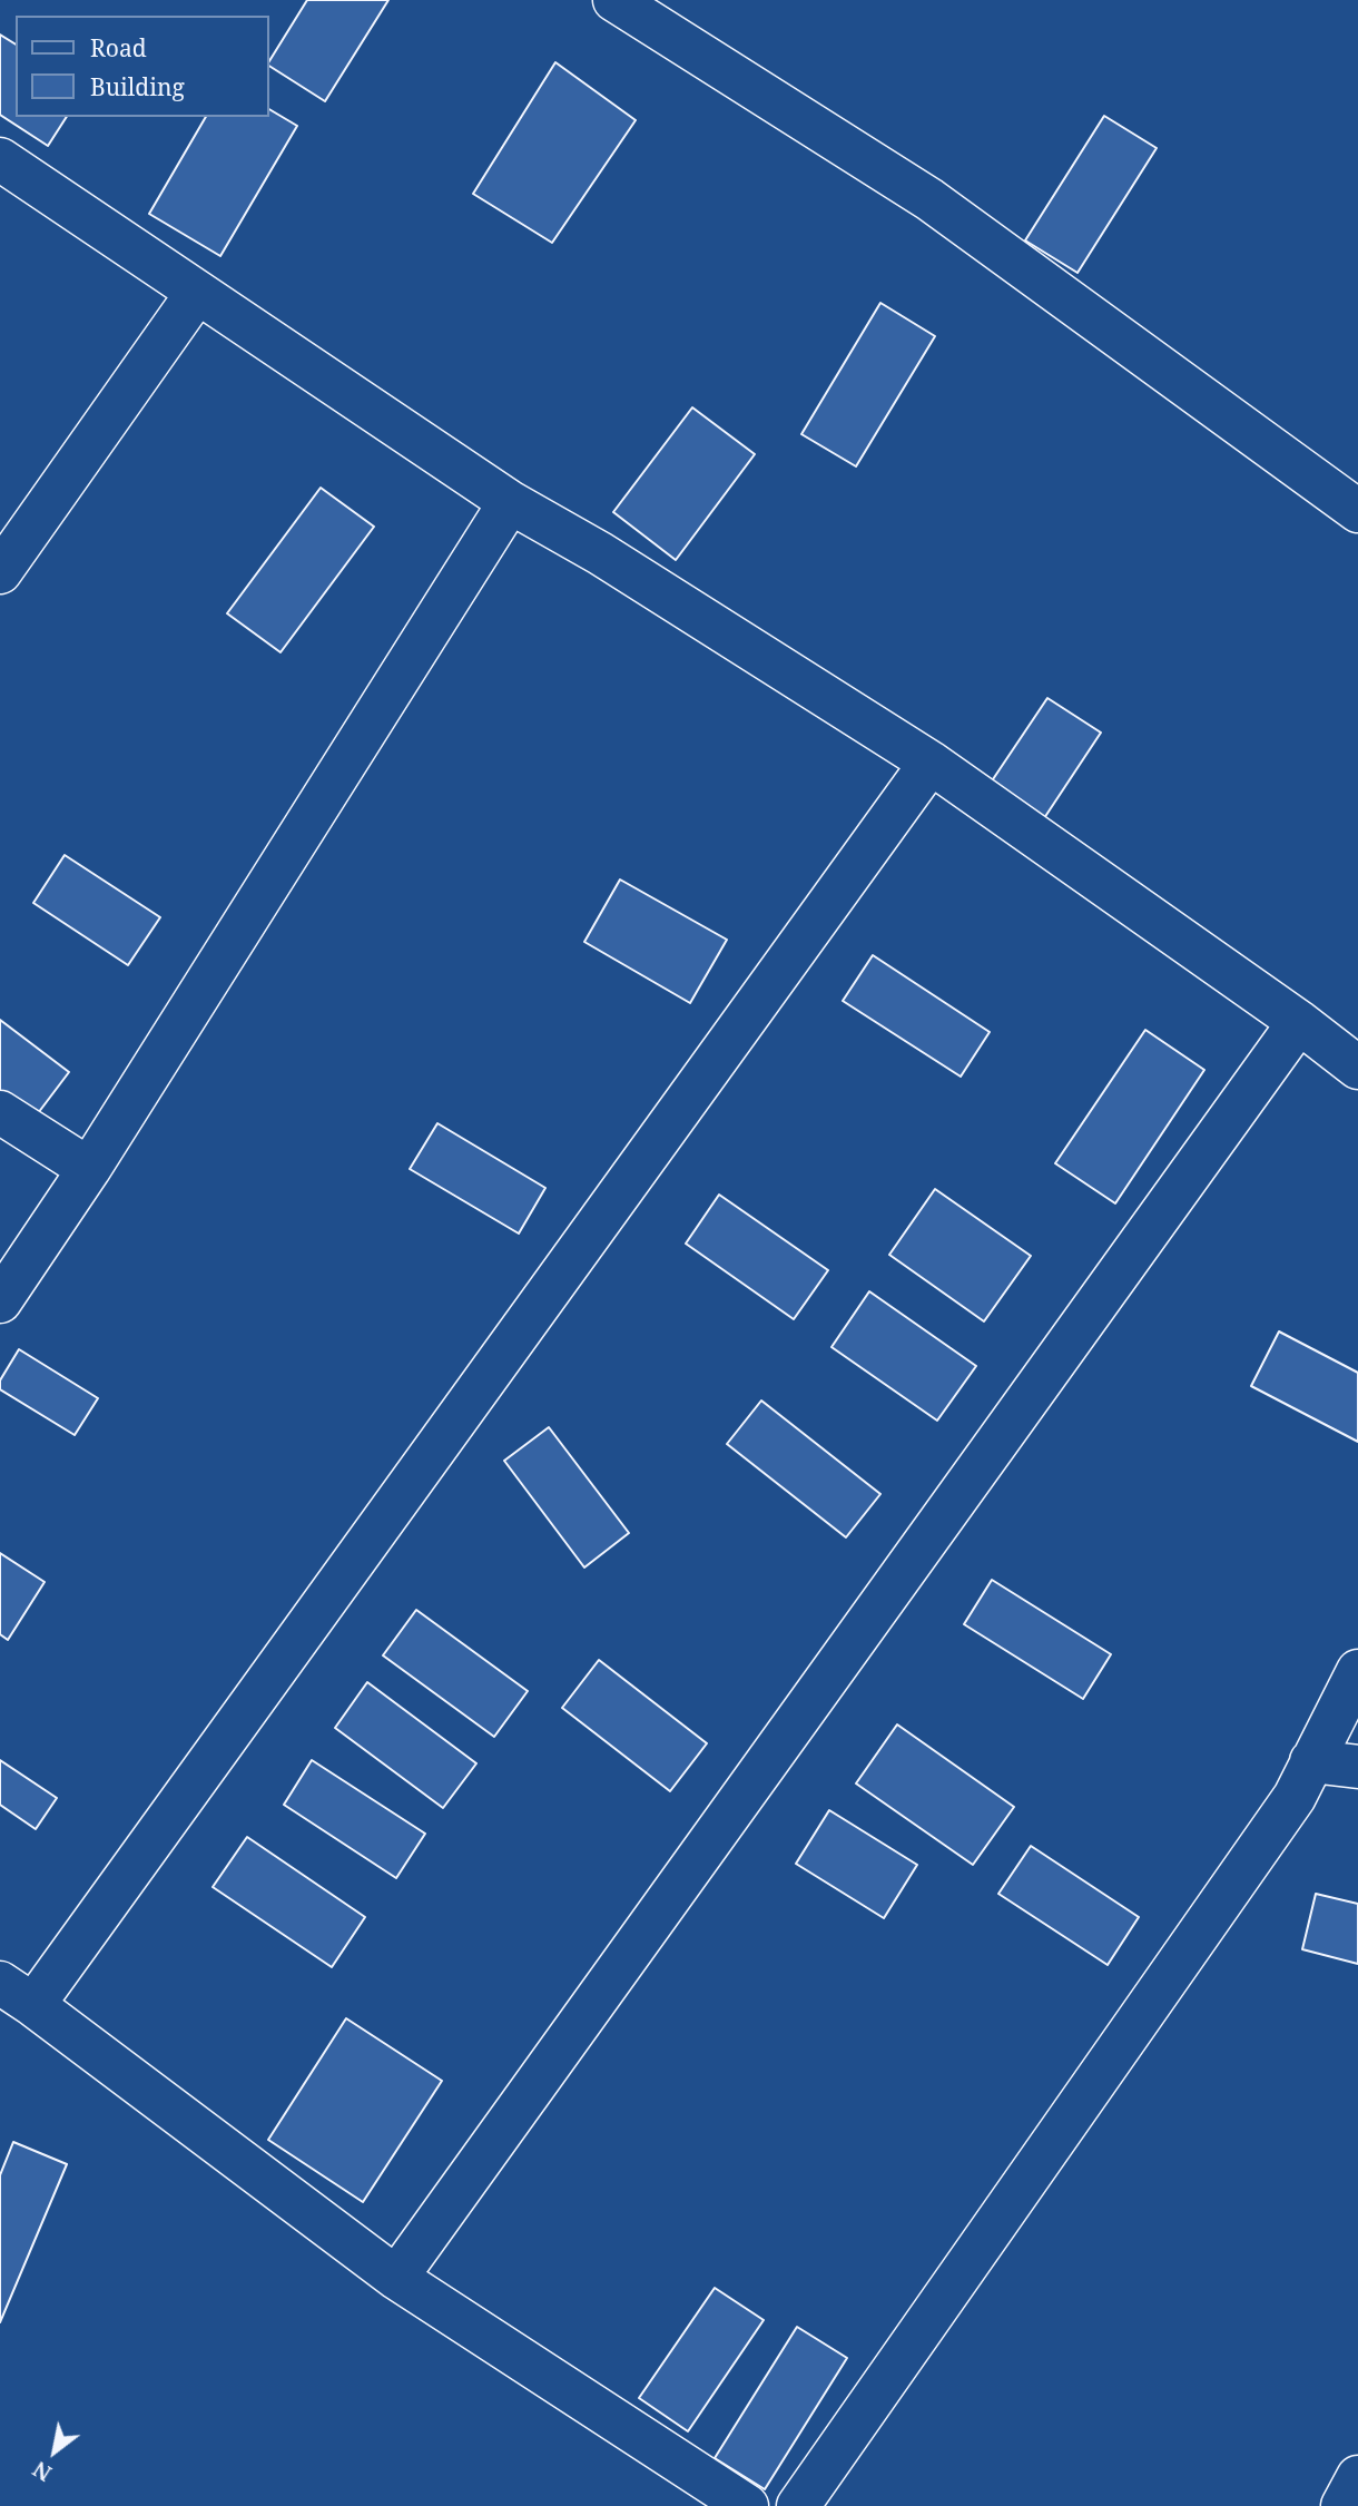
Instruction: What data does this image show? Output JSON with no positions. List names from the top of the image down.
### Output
{
  "legend": ["Road", "Building"],
  "north": "bottom left"
}
